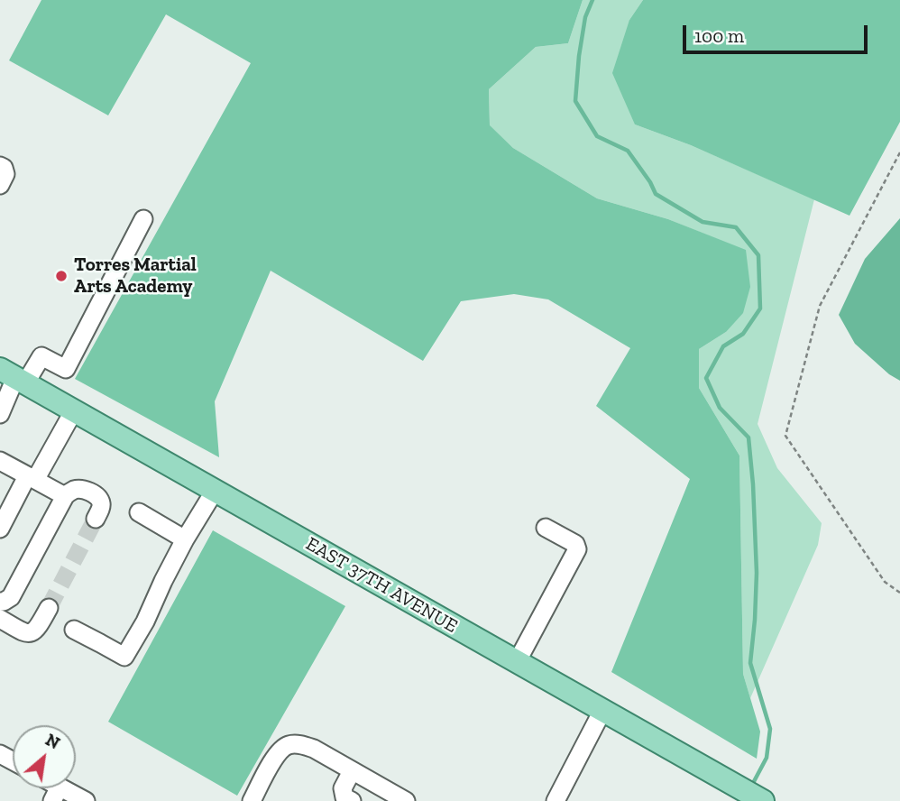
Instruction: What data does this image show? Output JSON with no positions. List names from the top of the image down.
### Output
{
  "streets": {
    "main road": ["EAST 37TH AVENUE"]
  },
  "places": ["Torres Martial Arts Academy"],
  "scale_bar": "100 m",
  "north": "top right"
}
